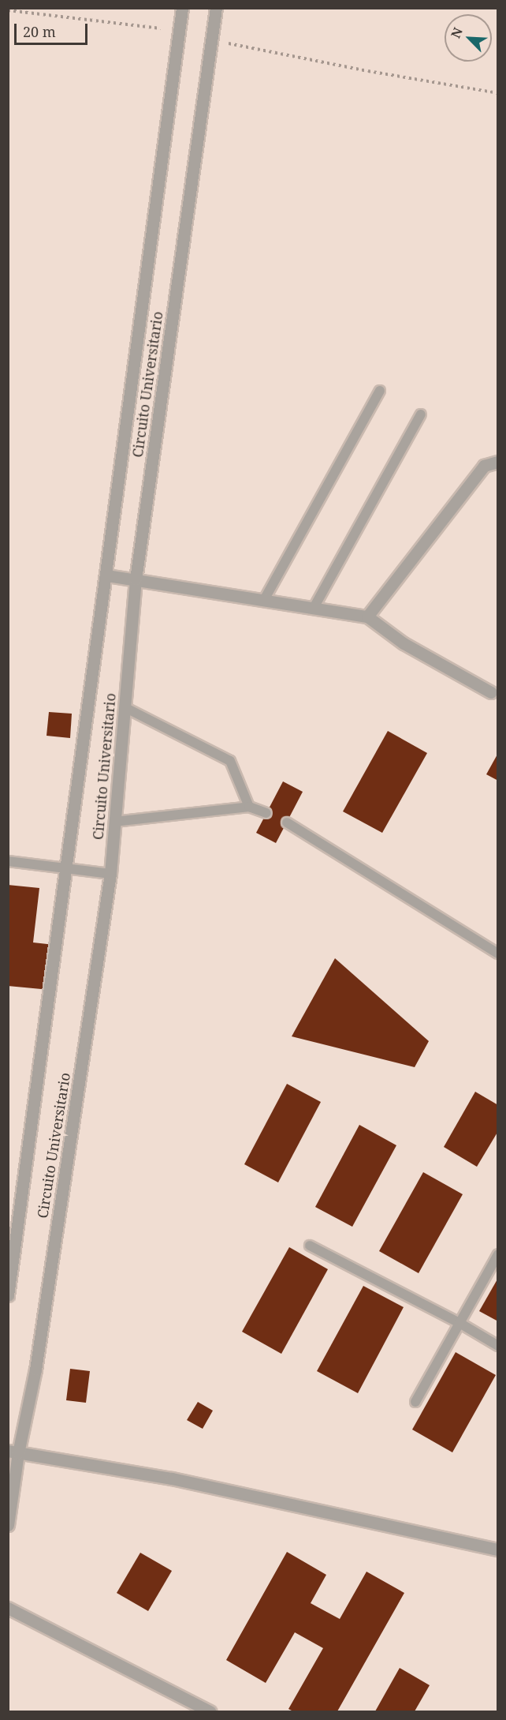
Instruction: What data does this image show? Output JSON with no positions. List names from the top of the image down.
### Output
{
  "streets": {
    "street": ["Circuito Universitario"]
  },
  "scale_bar": "20 m",
  "north": "top left"
}
